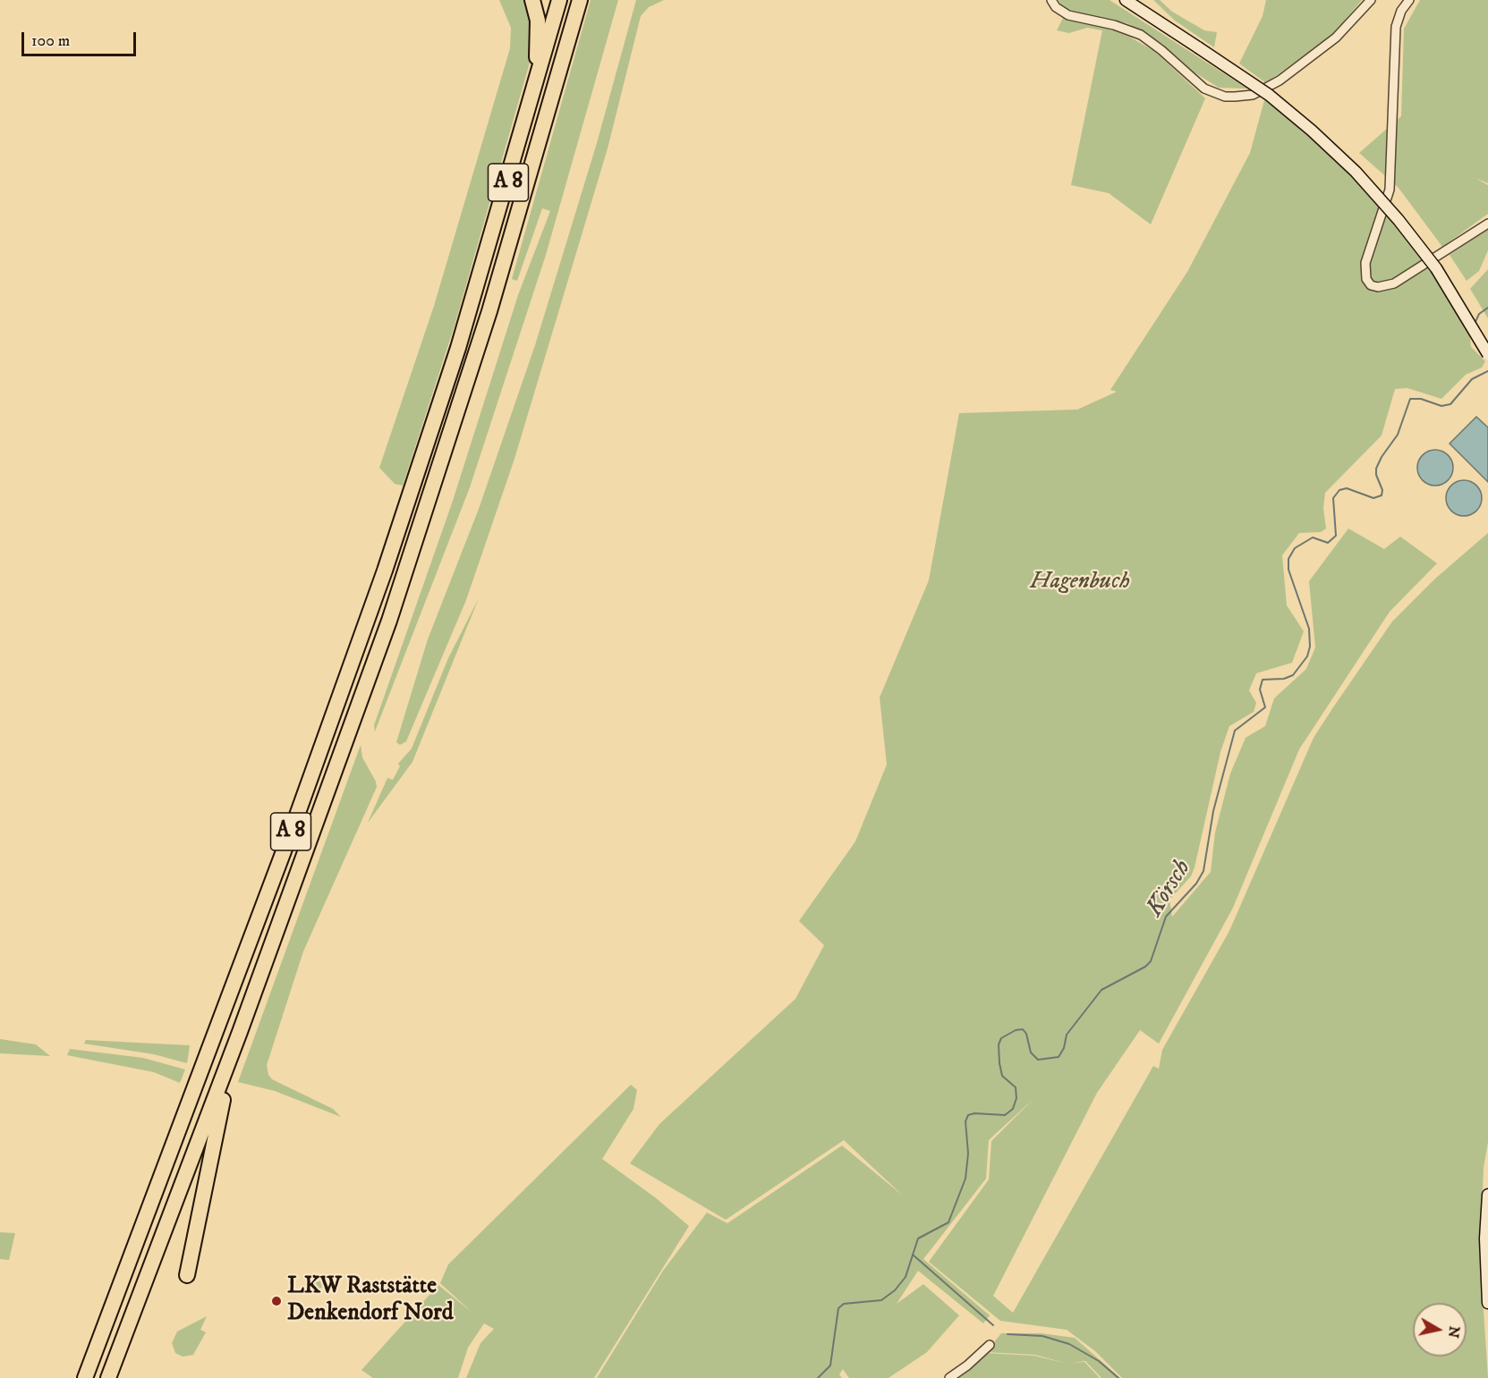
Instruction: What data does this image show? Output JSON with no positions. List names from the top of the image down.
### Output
{
  "streets": {
    "highway": ["A 8"]
  },
  "water": ["Körsch"],
  "parks": ["Hagenbuch"],
  "places": ["LKW Raststätte Denkendorf Nord"],
  "scale_bar": "100 m",
  "north": "right"
}
